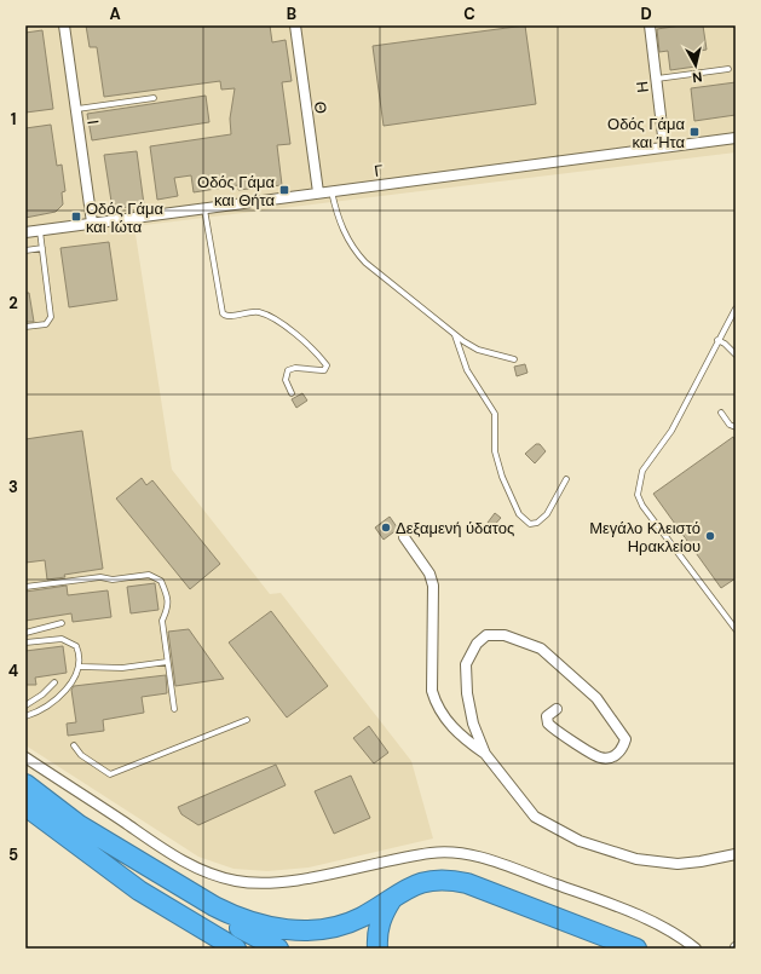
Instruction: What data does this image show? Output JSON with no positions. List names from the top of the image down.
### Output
{
  "streets": {
    "street": [
      "Η",
      "Θ",
      "Ι",
      "Γ"
    ]
  },
  "crossings": [
    ["Η", "Γ"],
    ["Θ", "Γ"],
    ["Ι", "Γ"]
  ],
  "places": {
    "transit": ["Οδός Γάμα και Ήτα", "Οδός Γάμα και Θήτα", "Οδός Γάμα και Ιώτα"],
    "other": ["Δεξαμενή ύδατος", "Μεγάλο Κλειστό Ηρακλείου"]
  },
  "north": "bottom",
  "grid": {
    "columns": [
      "A",
      "B",
      "C",
      "D"
    ],
    "rows": [
      "1",
      "2",
      "3",
      "4",
      "5"
    ]
  }
}
